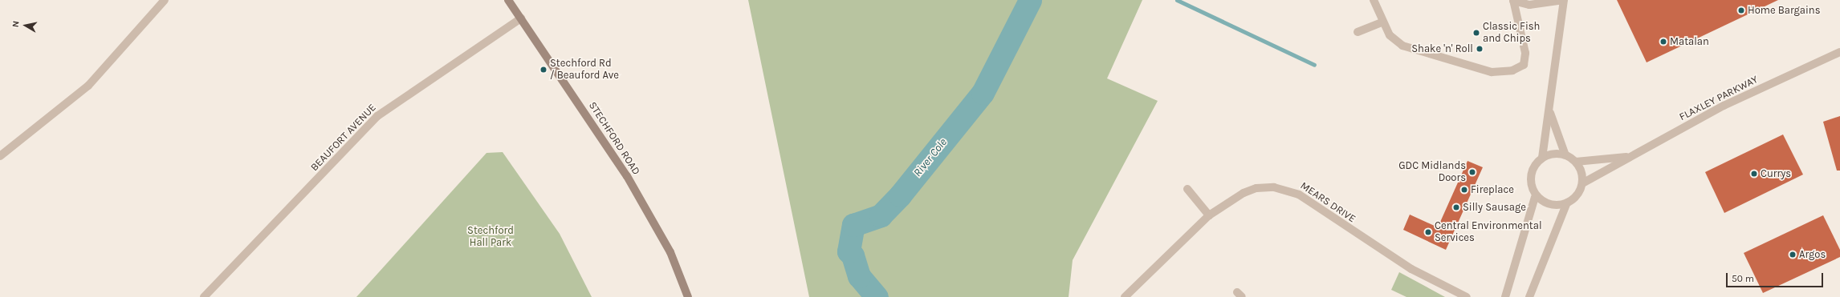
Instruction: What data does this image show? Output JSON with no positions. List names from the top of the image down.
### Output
{
  "streets": {
    "main road": ["STECHFORD ROAD"],
    "street": ["FLAXLEY PARKWAY", "BEAUFORT AVENUE", "MEARS DRIVE"]
  },
  "crossings": [
    ["BEAUFORT AVENUE", "STECHFORD ROAD"]
  ],
  "water": ["River Cole"],
  "parks": ["Stechford Hall Park"],
  "places": [
    "Home Bargains",
    "Classic Fish and Chips",
    "Matalan",
    "Shake 'n' Roll",
    "Stechford Rd / Beauford Ave",
    "GDC Midlands Doors",
    "Currys",
    "Fireplace",
    "Silly Sausage",
    "Central Environmental Services",
    "Argos"
  ],
  "scale_bar": "50 m",
  "north": "left"
}
